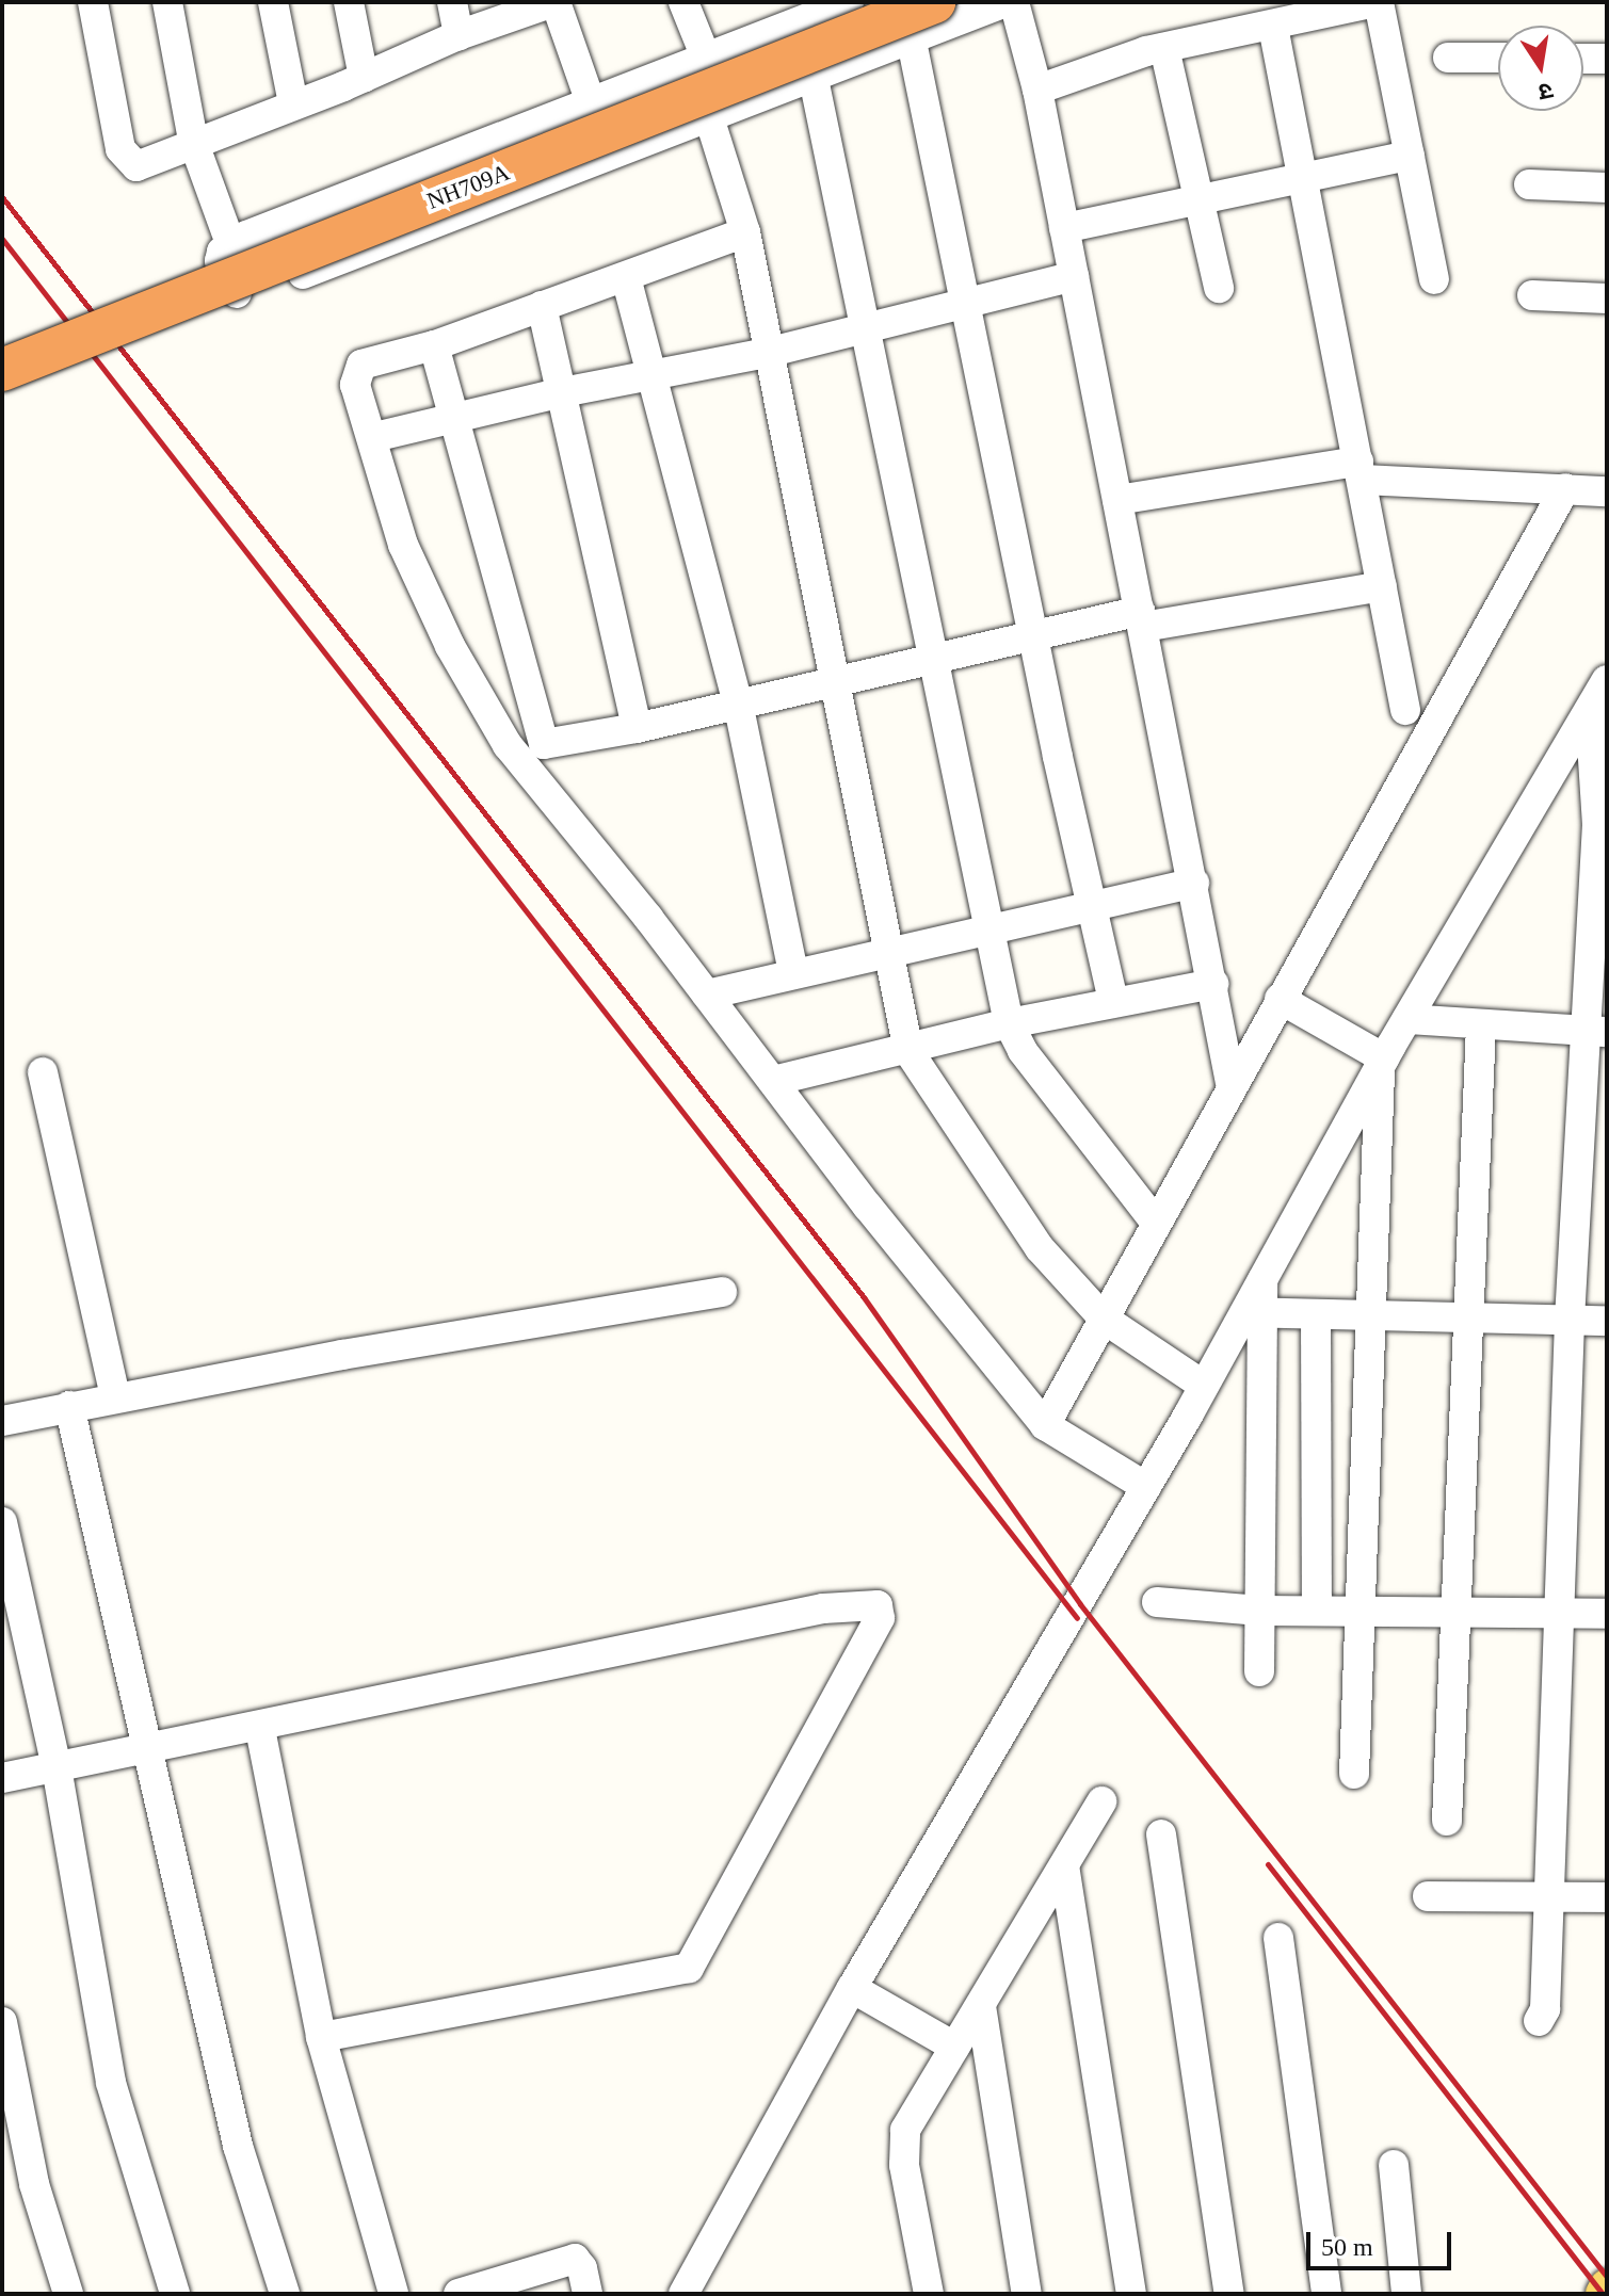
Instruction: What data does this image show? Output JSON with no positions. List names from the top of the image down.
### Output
{
  "streets": {
    "highway": ["NH709A"]
  },
  "scale_bar": "50 m",
  "north": "bottom"
}
